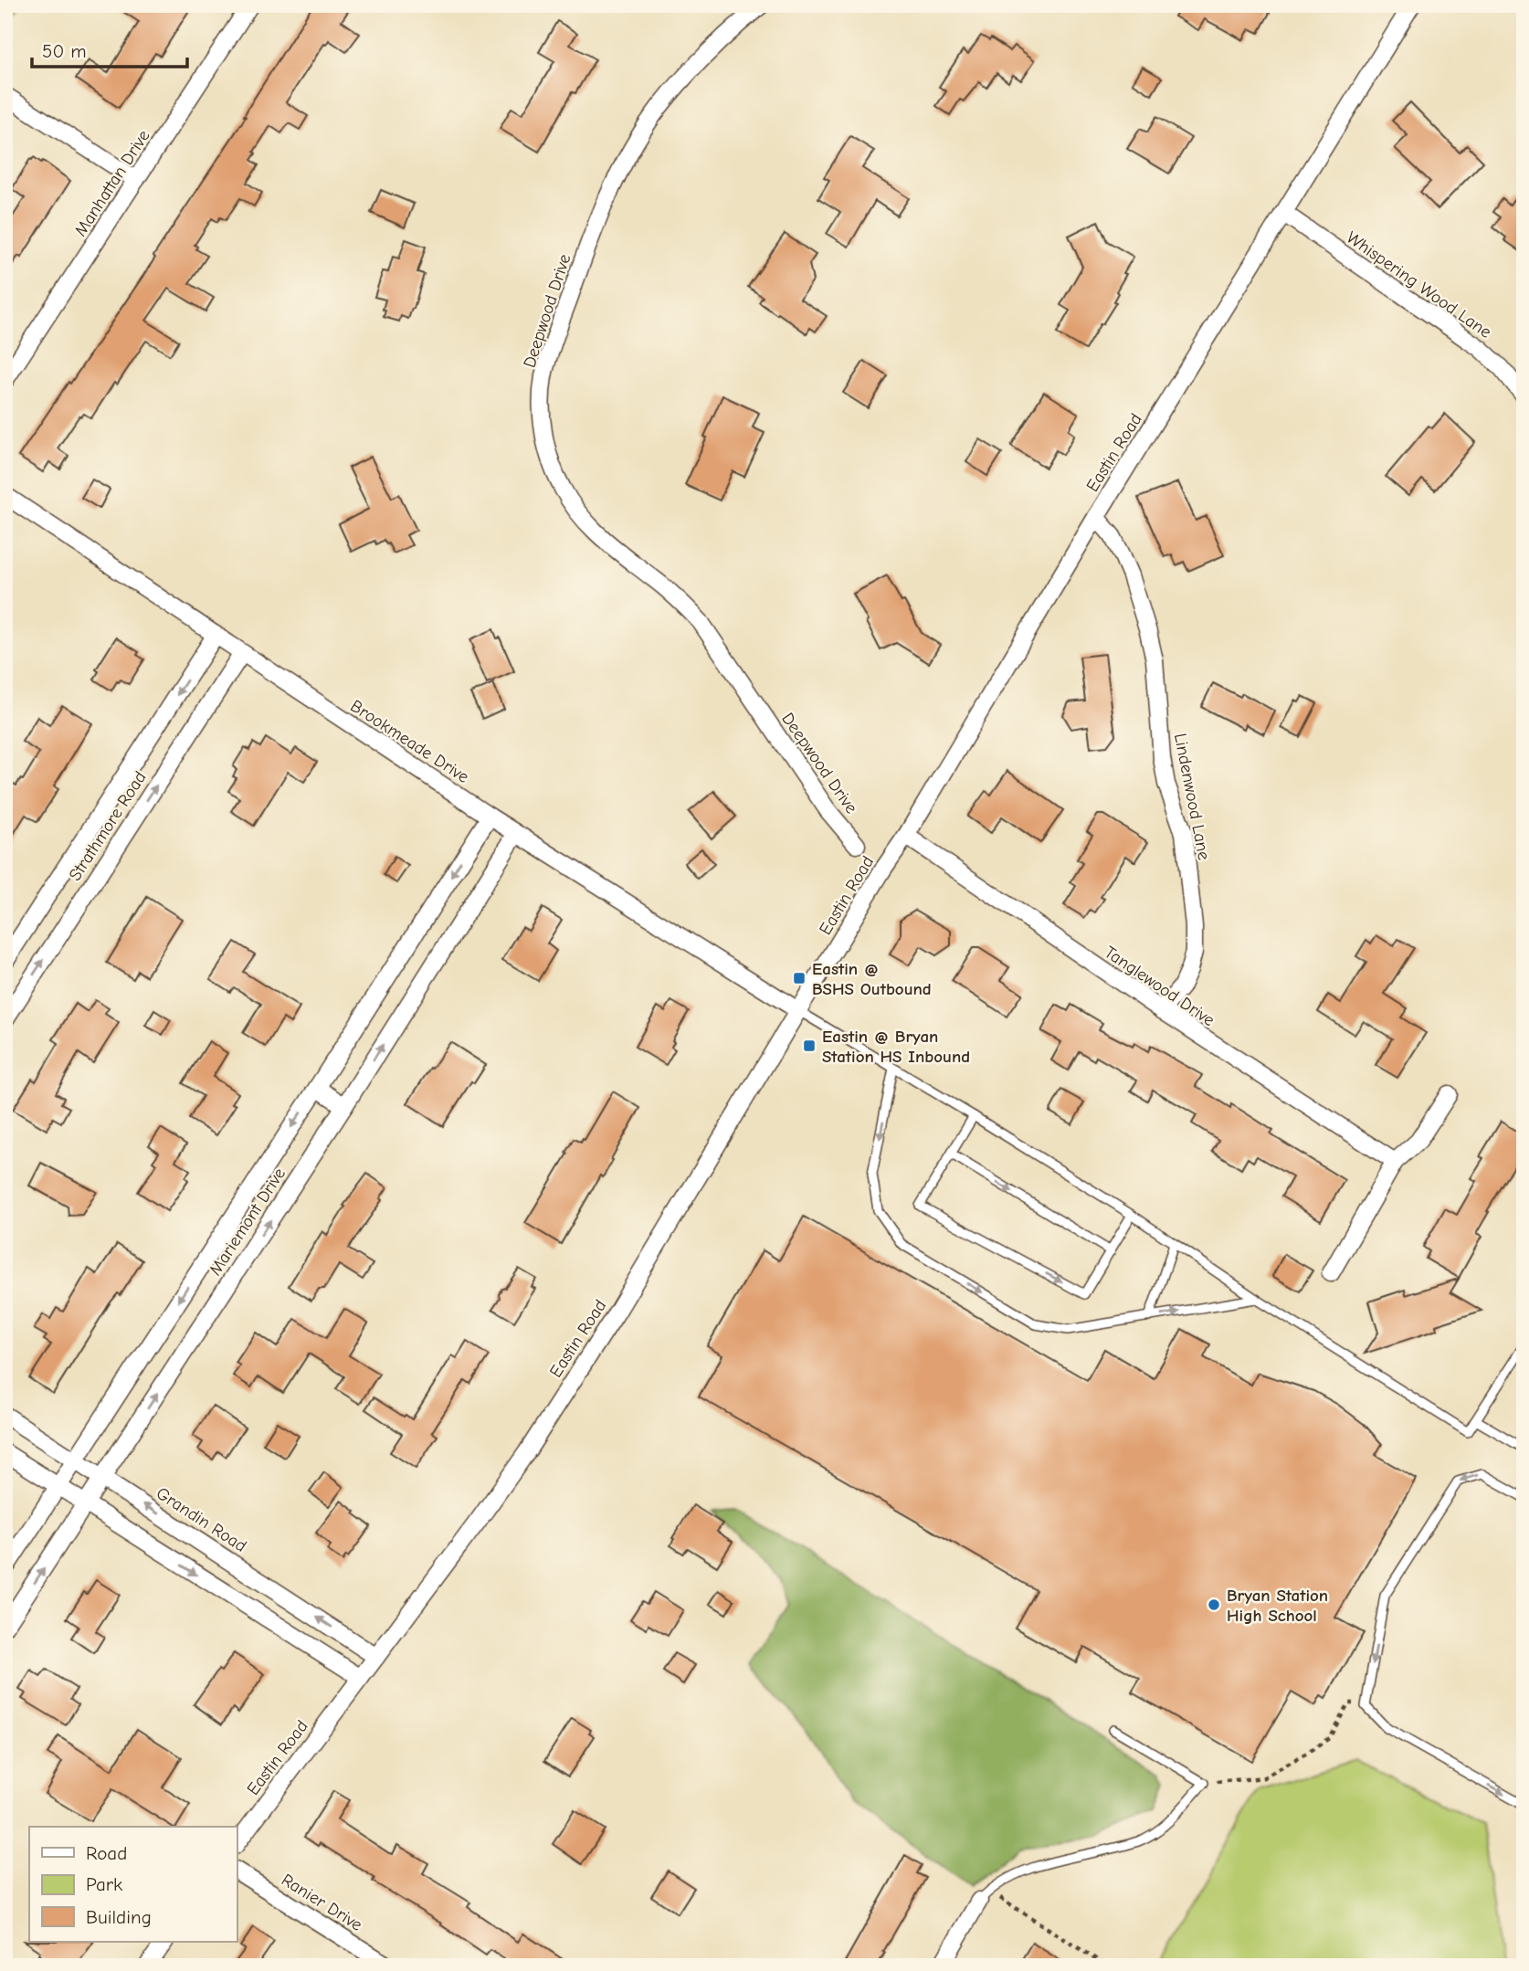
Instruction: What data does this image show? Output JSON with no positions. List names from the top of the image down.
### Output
{
  "streets": {
    "street": [
      "Manhattan Drive",
      "Whispering Wood Lane",
      "Deepwood Drive",
      "Eastin Road",
      "Brookmeade Drive",
      "Lindenwood Lane",
      "Strathmore Road",
      "Tanglewood Drive",
      "Mariemont Drive",
      "Grandin Road",
      "Ranier Drive"
    ]
  },
  "crossings": [
    ["Whispering Wood Lane", "Eastin Road"],
    ["Eastin Road", "Brookmeade Drive"],
    ["Eastin Road", "Lindenwood Lane"],
    ["Eastin Road", "Tanglewood Drive"],
    ["Eastin Road", "Grandin Road"],
    ["Brookmeade Drive", "Strathmore Road"],
    ["Brookmeade Drive", "Mariemont Drive"],
    ["Lindenwood Lane", "Tanglewood Drive"],
    ["Mariemont Drive", "Grandin Road"]
  ],
  "places": {
    "transit": ["Eastin @ BSHS Outbound", "Eastin @ Bryan Station HS Inbound"],
    "other": ["Bryan Station High School"]
  },
  "legend": ["Road", "Park", "Building"],
  "scale_bar": "50 m"
}
